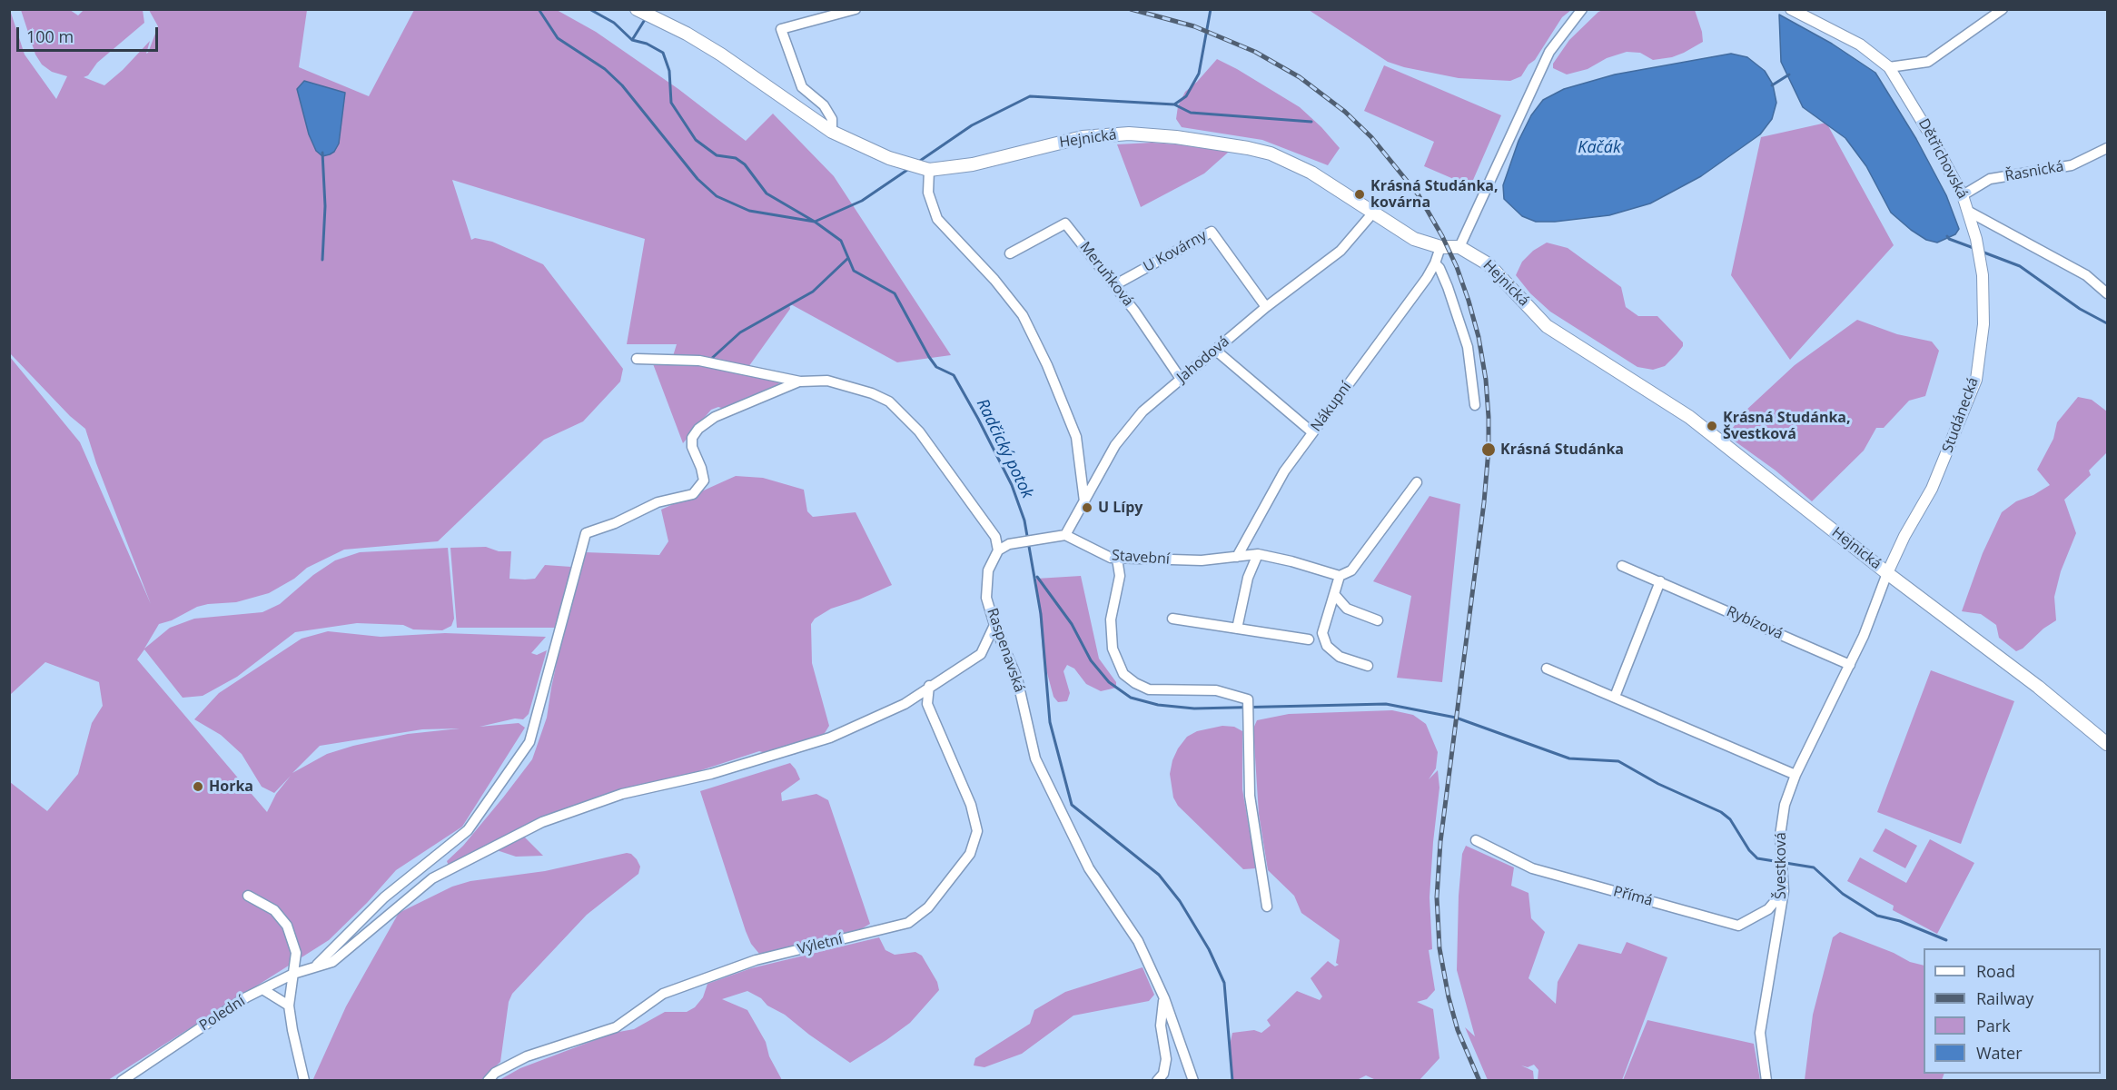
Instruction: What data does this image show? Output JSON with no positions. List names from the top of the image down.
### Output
{
  "streets": {
    "main road": ["Hejnická"],
    "street": [
      "Dětřichovská",
      "Řasnická",
      "U Kovárny",
      "Meruňková",
      "Jahodová",
      "Nákupní",
      "Studánecká",
      "Stavební",
      "Rybízová",
      "Raspenavská",
      "Švestková",
      "Přímá",
      "Výletní",
      "Polední"
    ]
  },
  "crossings": [
    ["Hejnická", "Jahodová"],
    ["Hejnická", "Nákupní"],
    ["Hejnická", "Studánecká"],
    ["Hejnická", "Švestková"],
    ["Dětřichovská", "Řasnická"],
    ["Dětřichovská", "Studánecká"],
    ["U Kovárny", "Meruňková"],
    ["U Kovárny", "Jahodová"],
    ["Meruňková", "Jahodová"],
    ["Jahodová", "Stavební"],
    ["Nákupní", "Stavební"],
    ["Studánecká", "Švestková"],
    ["Rybízová", "Švestková"],
    ["Raspenavská", "Polední"],
    ["Švestková", "Přímá"],
    ["Výletní", "Polední"]
  ],
  "water": ["Kačák", "Radčický potok"],
  "places": [
    "Krásná Studánka, kovárna",
    "Krásná Studánka, Švestková",
    "Krásná Studánka",
    "U Lípy",
    "Horka"
  ],
  "legend": [
    "Road",
    "Railway",
    "Park",
    "Water"
  ],
  "scale_bar": "100 m"
}
